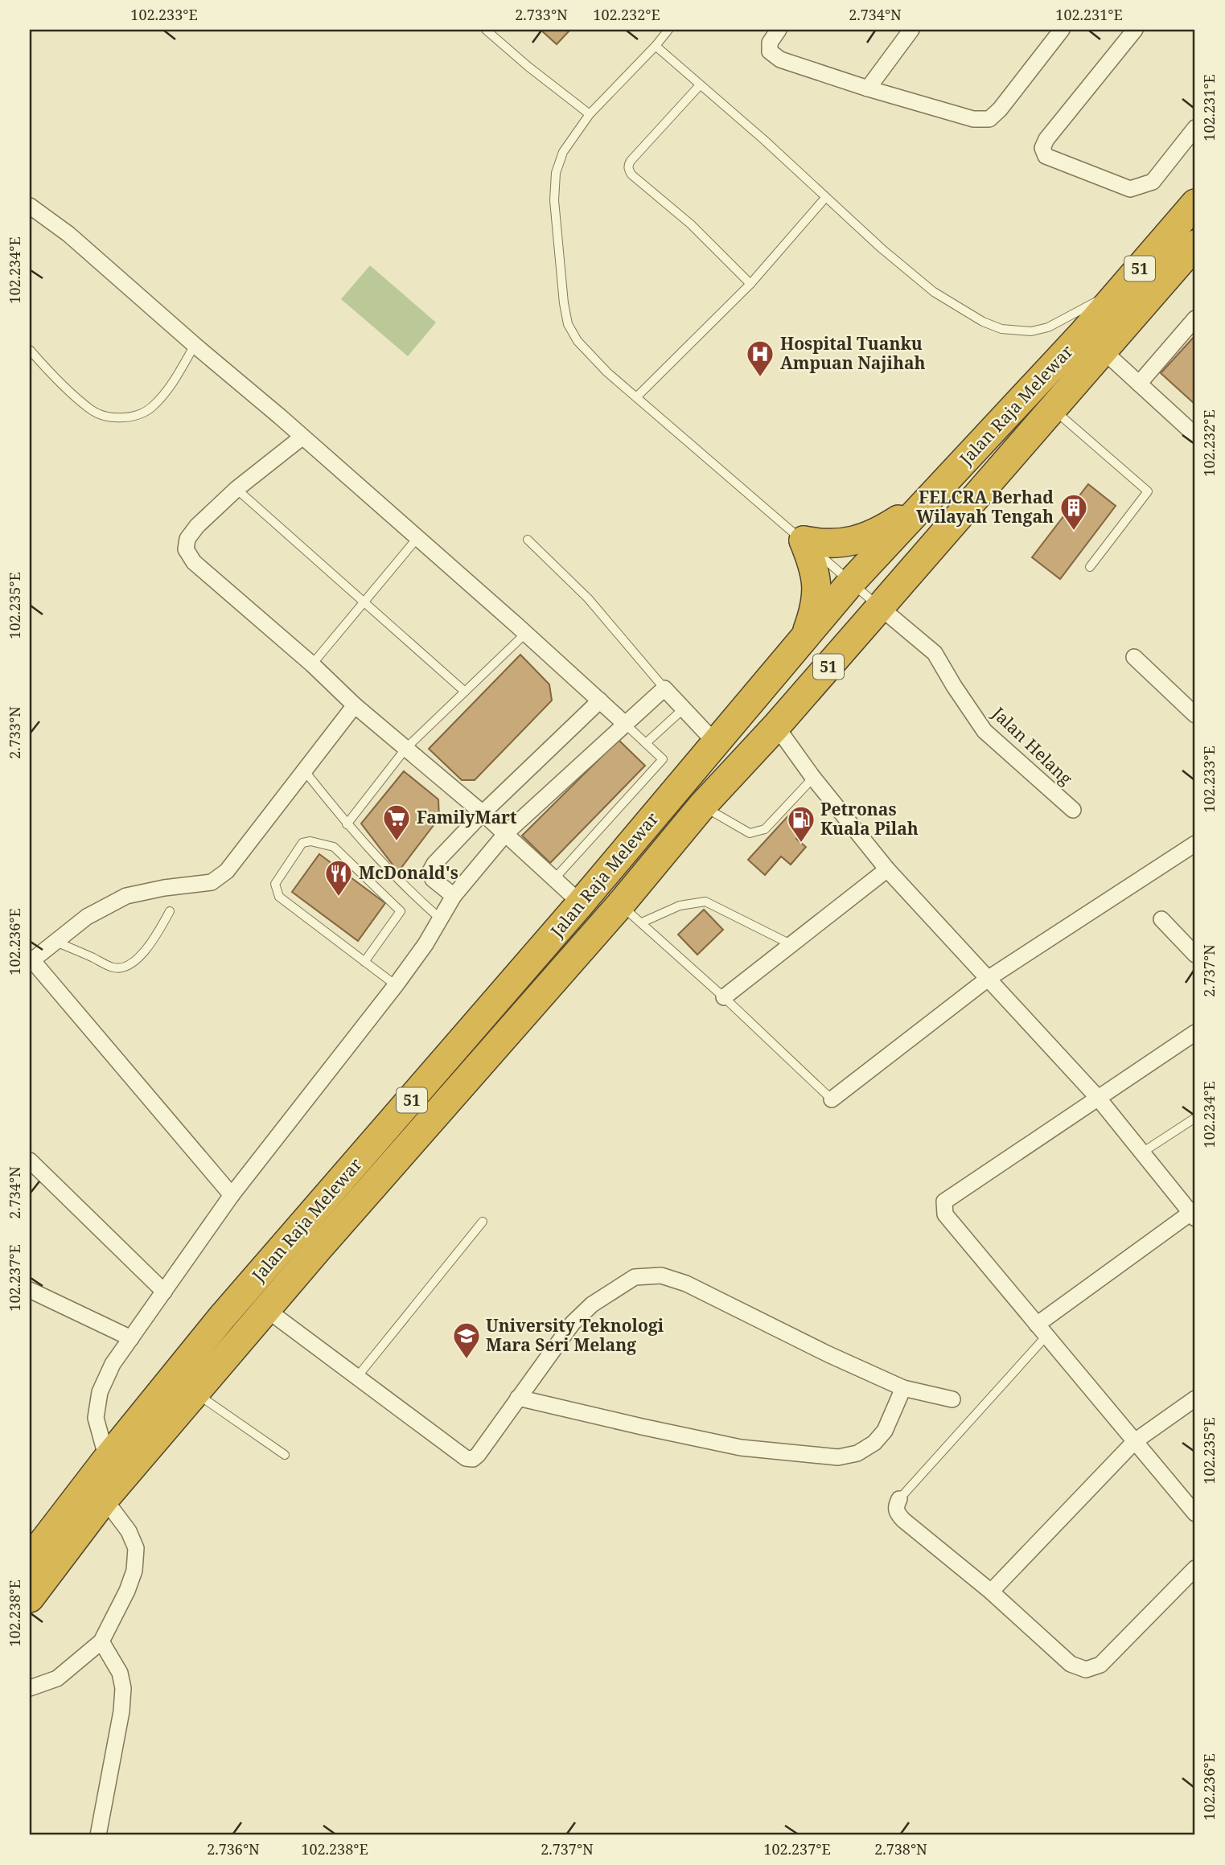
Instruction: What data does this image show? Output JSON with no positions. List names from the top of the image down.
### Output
{
  "streets": {
    "highway": ["51", "Jalan Raja Melewar"],
    "street": ["Jalan Helang"]
  },
  "crossings": [
    ["Jalan Raja Melewar", "Jalan Helang"]
  ],
  "places": {
    "hospital": ["Hospital Tuanku Ampuan Najihah"],
    "building": ["FELCRA Berhad Wilayah Tengah"],
    "supermarket": ["FamilyMart"],
    "fuel station": ["Petronas Kuala Pilah"],
    "restaurant": ["McDonald's"],
    "school or university": ["University Teknologi Mara Seri Melang"]
  },
  "coordinates": [
    "102.233°E",
    "2.733°N",
    "102.232°E",
    "2.734°N",
    "102.231°E",
    "102.234°E",
    "102.235°E",
    "102.236°E",
    "2.737°N",
    "102.237°E",
    "102.238°E",
    "2.736°N",
    "2.738°N"
  ]
}
